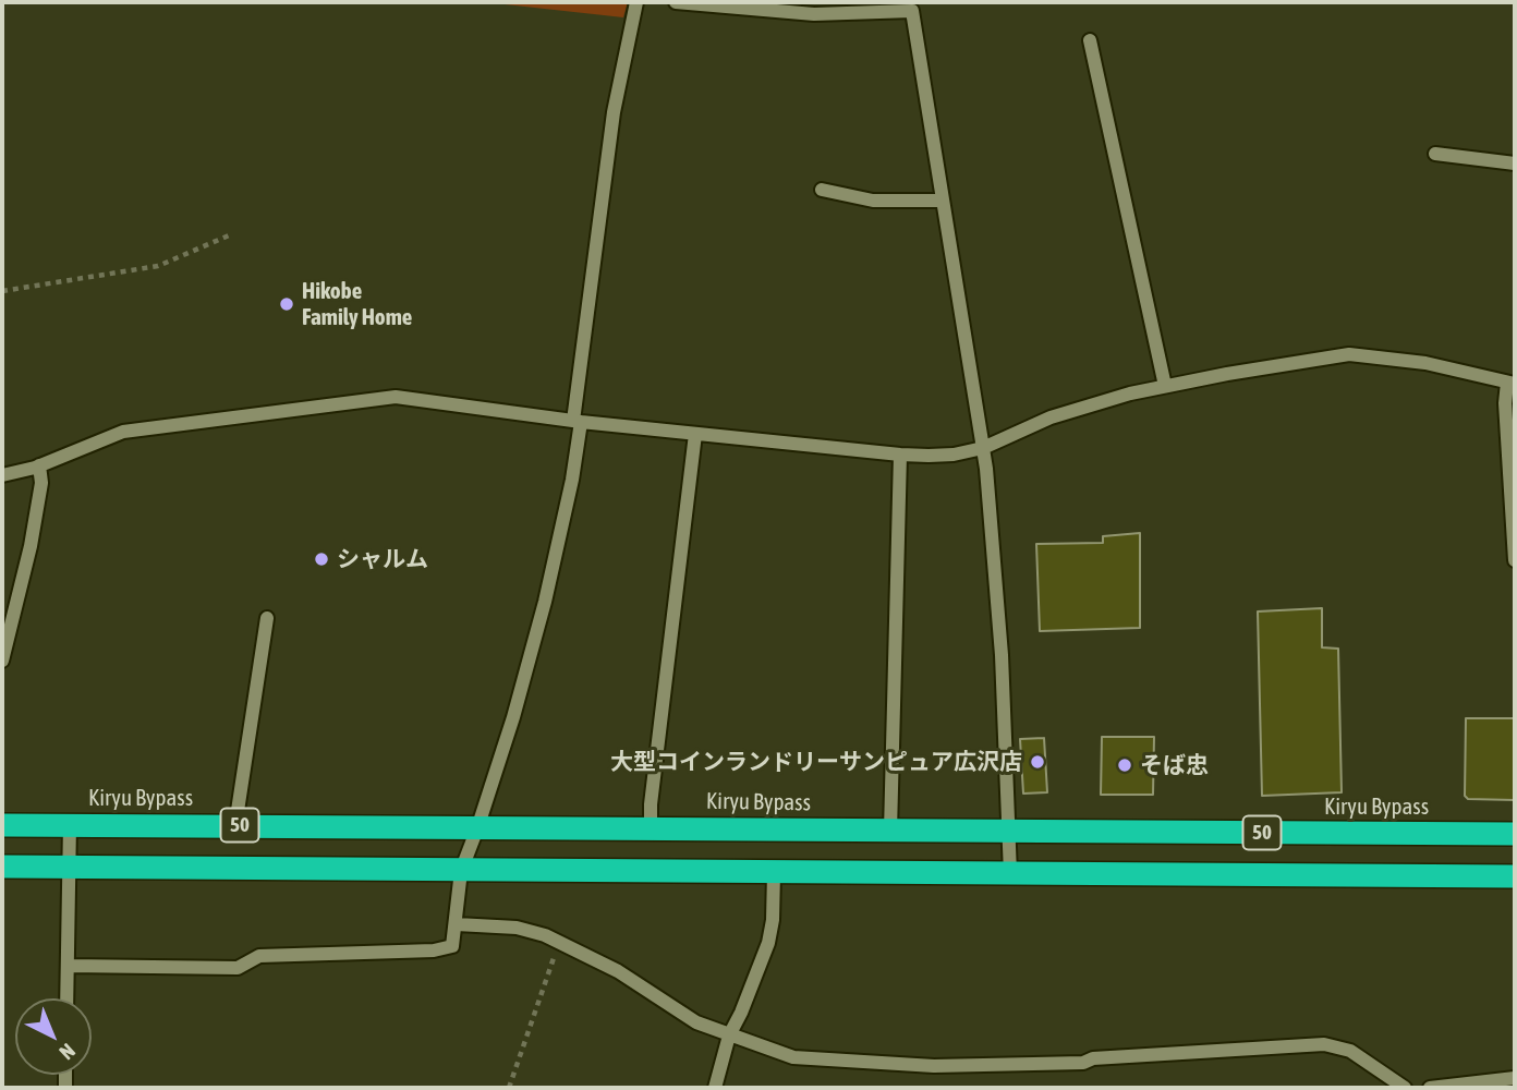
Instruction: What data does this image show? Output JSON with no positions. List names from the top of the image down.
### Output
{
  "streets": {
    "highway": ["Kiryu Bypass", "50"]
  },
  "places": [
    "Hikobe Family Home",
    "シャルム",
    "大型コインランドリーサンピュア広沢店",
    "そば忠"
  ],
  "north": "bottom right"
}
